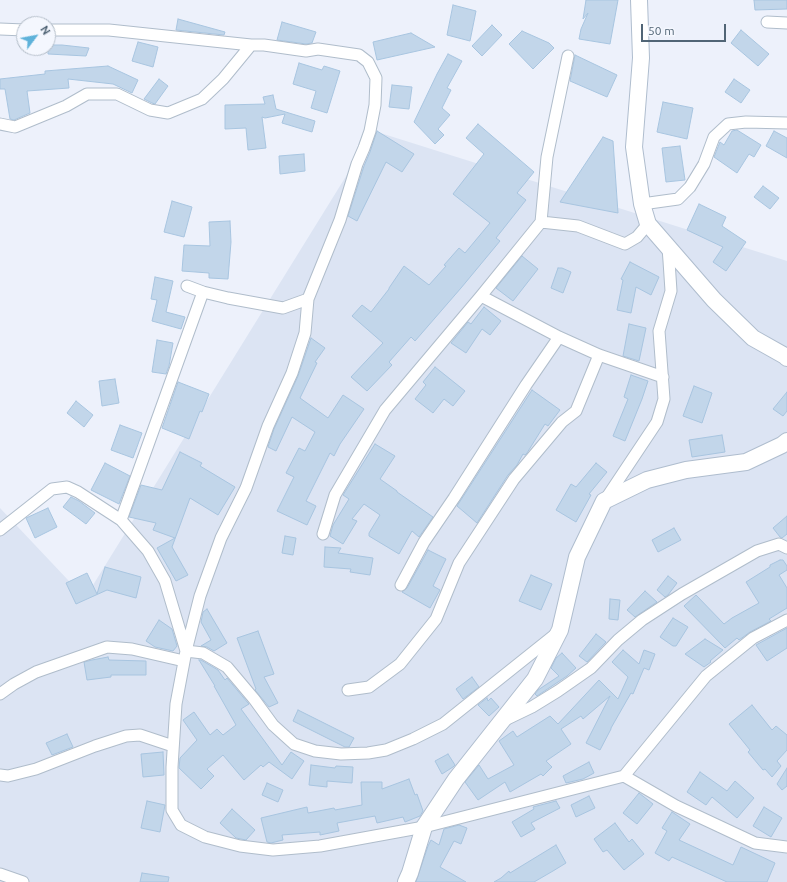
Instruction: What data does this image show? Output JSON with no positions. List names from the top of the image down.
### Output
{
  "scale_bar": "50 m",
  "north": "top right"
}
